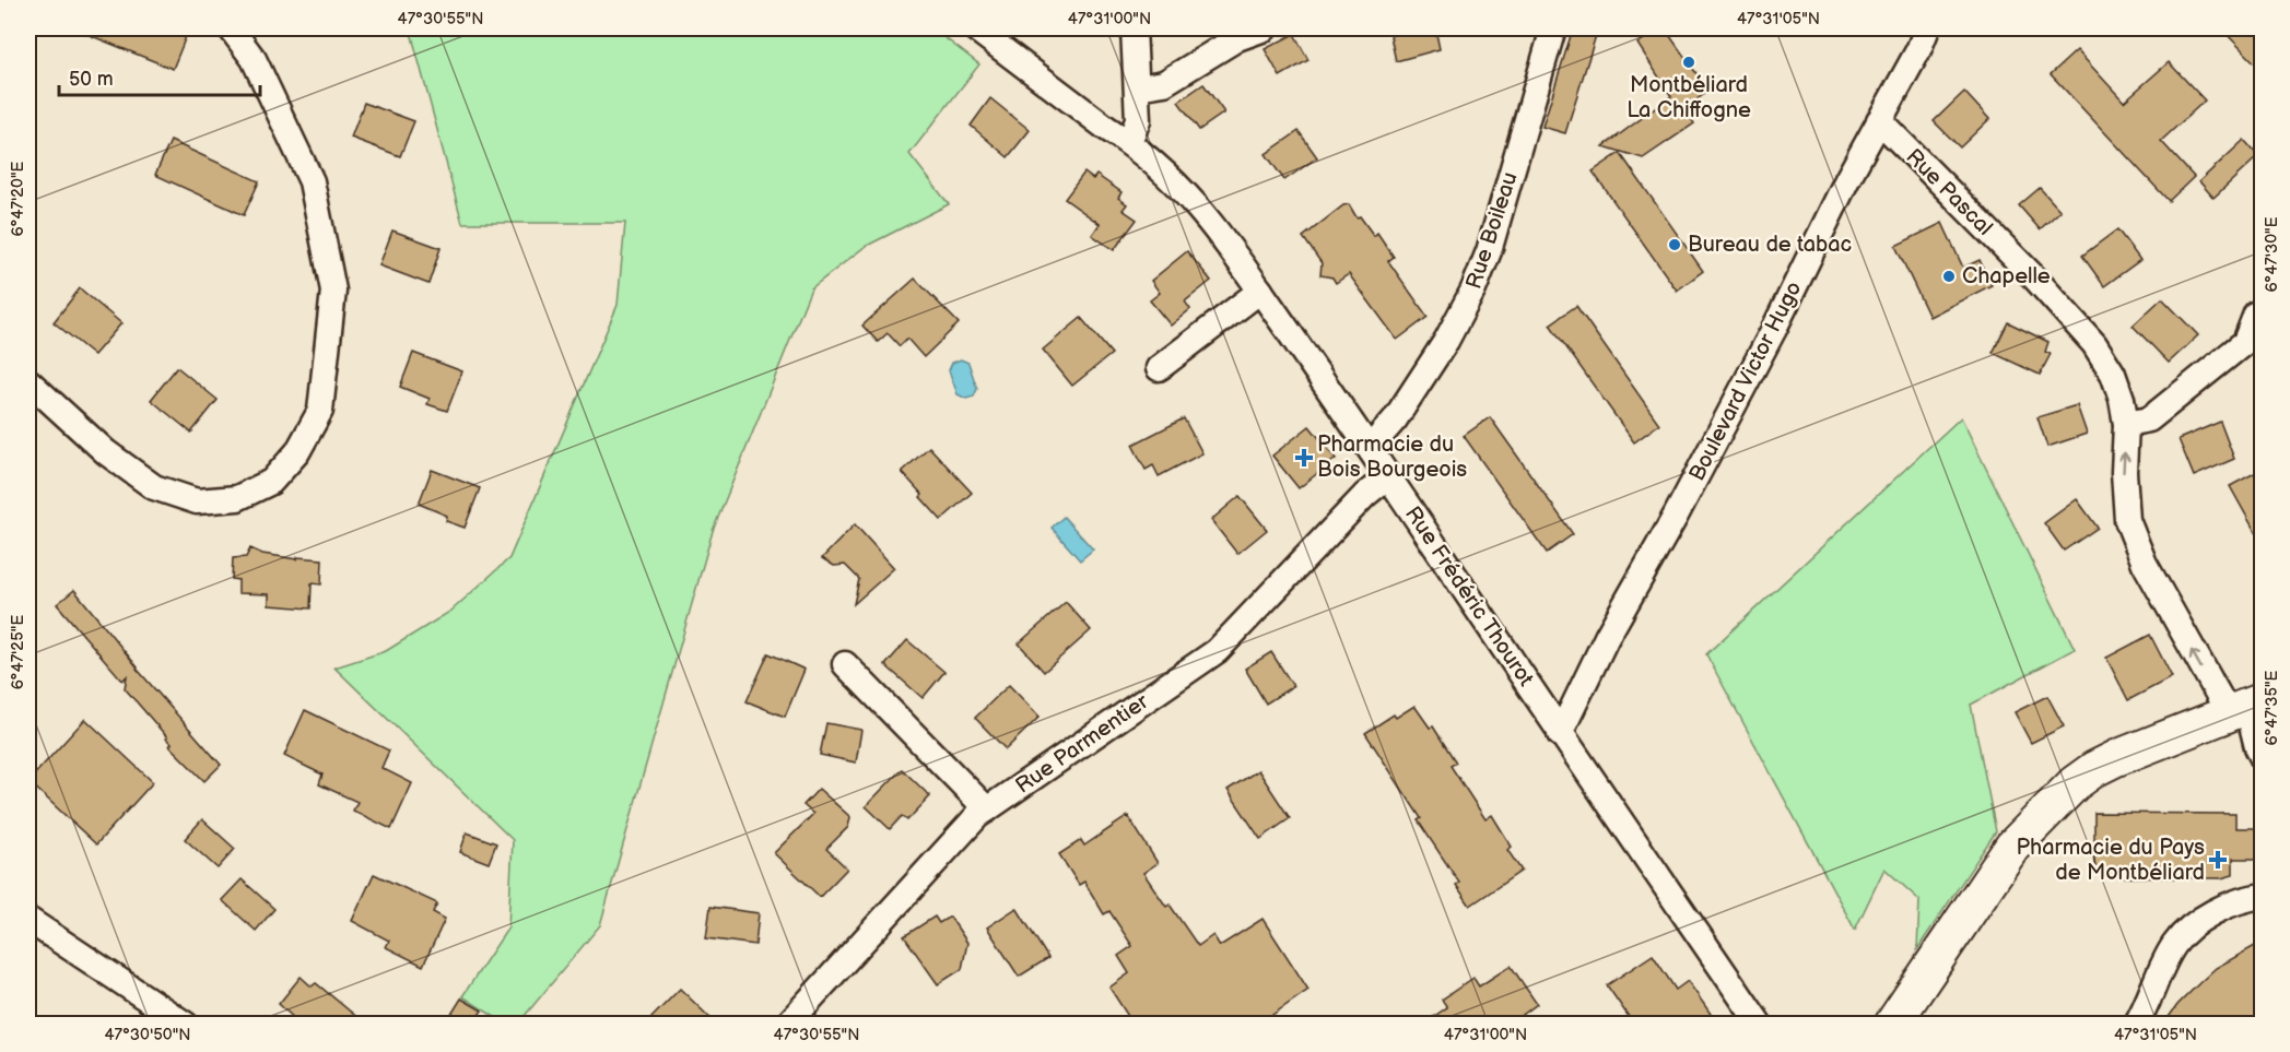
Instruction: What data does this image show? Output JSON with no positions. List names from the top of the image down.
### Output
{
  "streets": {
    "street": [
      "Rue Pascal",
      "Rue Boileau",
      "Boulevard Victor Hugo",
      "Rue Frédéric Thourot",
      "Rue Parmentier"
    ]
  },
  "crossings": [
    ["Rue Pascal", "Boulevard Victor Hugo"],
    ["Rue Boileau", "Rue Frédéric Thourot"],
    ["Boulevard Victor Hugo", "Rue Frédéric Thourot"],
    ["Rue Frédéric Thourot", "Rue Parmentier"]
  ],
  "one_way": ["Rue Pascal"],
  "places": {
    "other": ["Montbéliard La Chiffogne", "Bureau de tabac", "Chapelle"],
    "health": ["Pharmacie du Bois Bourgeois", "Pharmacie du Pays de Montbéliard"]
  },
  "scale_bar": "50 m",
  "coordinates": [
    "47°30'55\"N",
    "47°31'00\"N",
    "47°31'05\"N",
    "6°47'20\"E",
    "6°47'30\"E",
    "6°47'25\"E",
    "6°47'35\"E",
    "47°30'50\"N"
  ]
}
